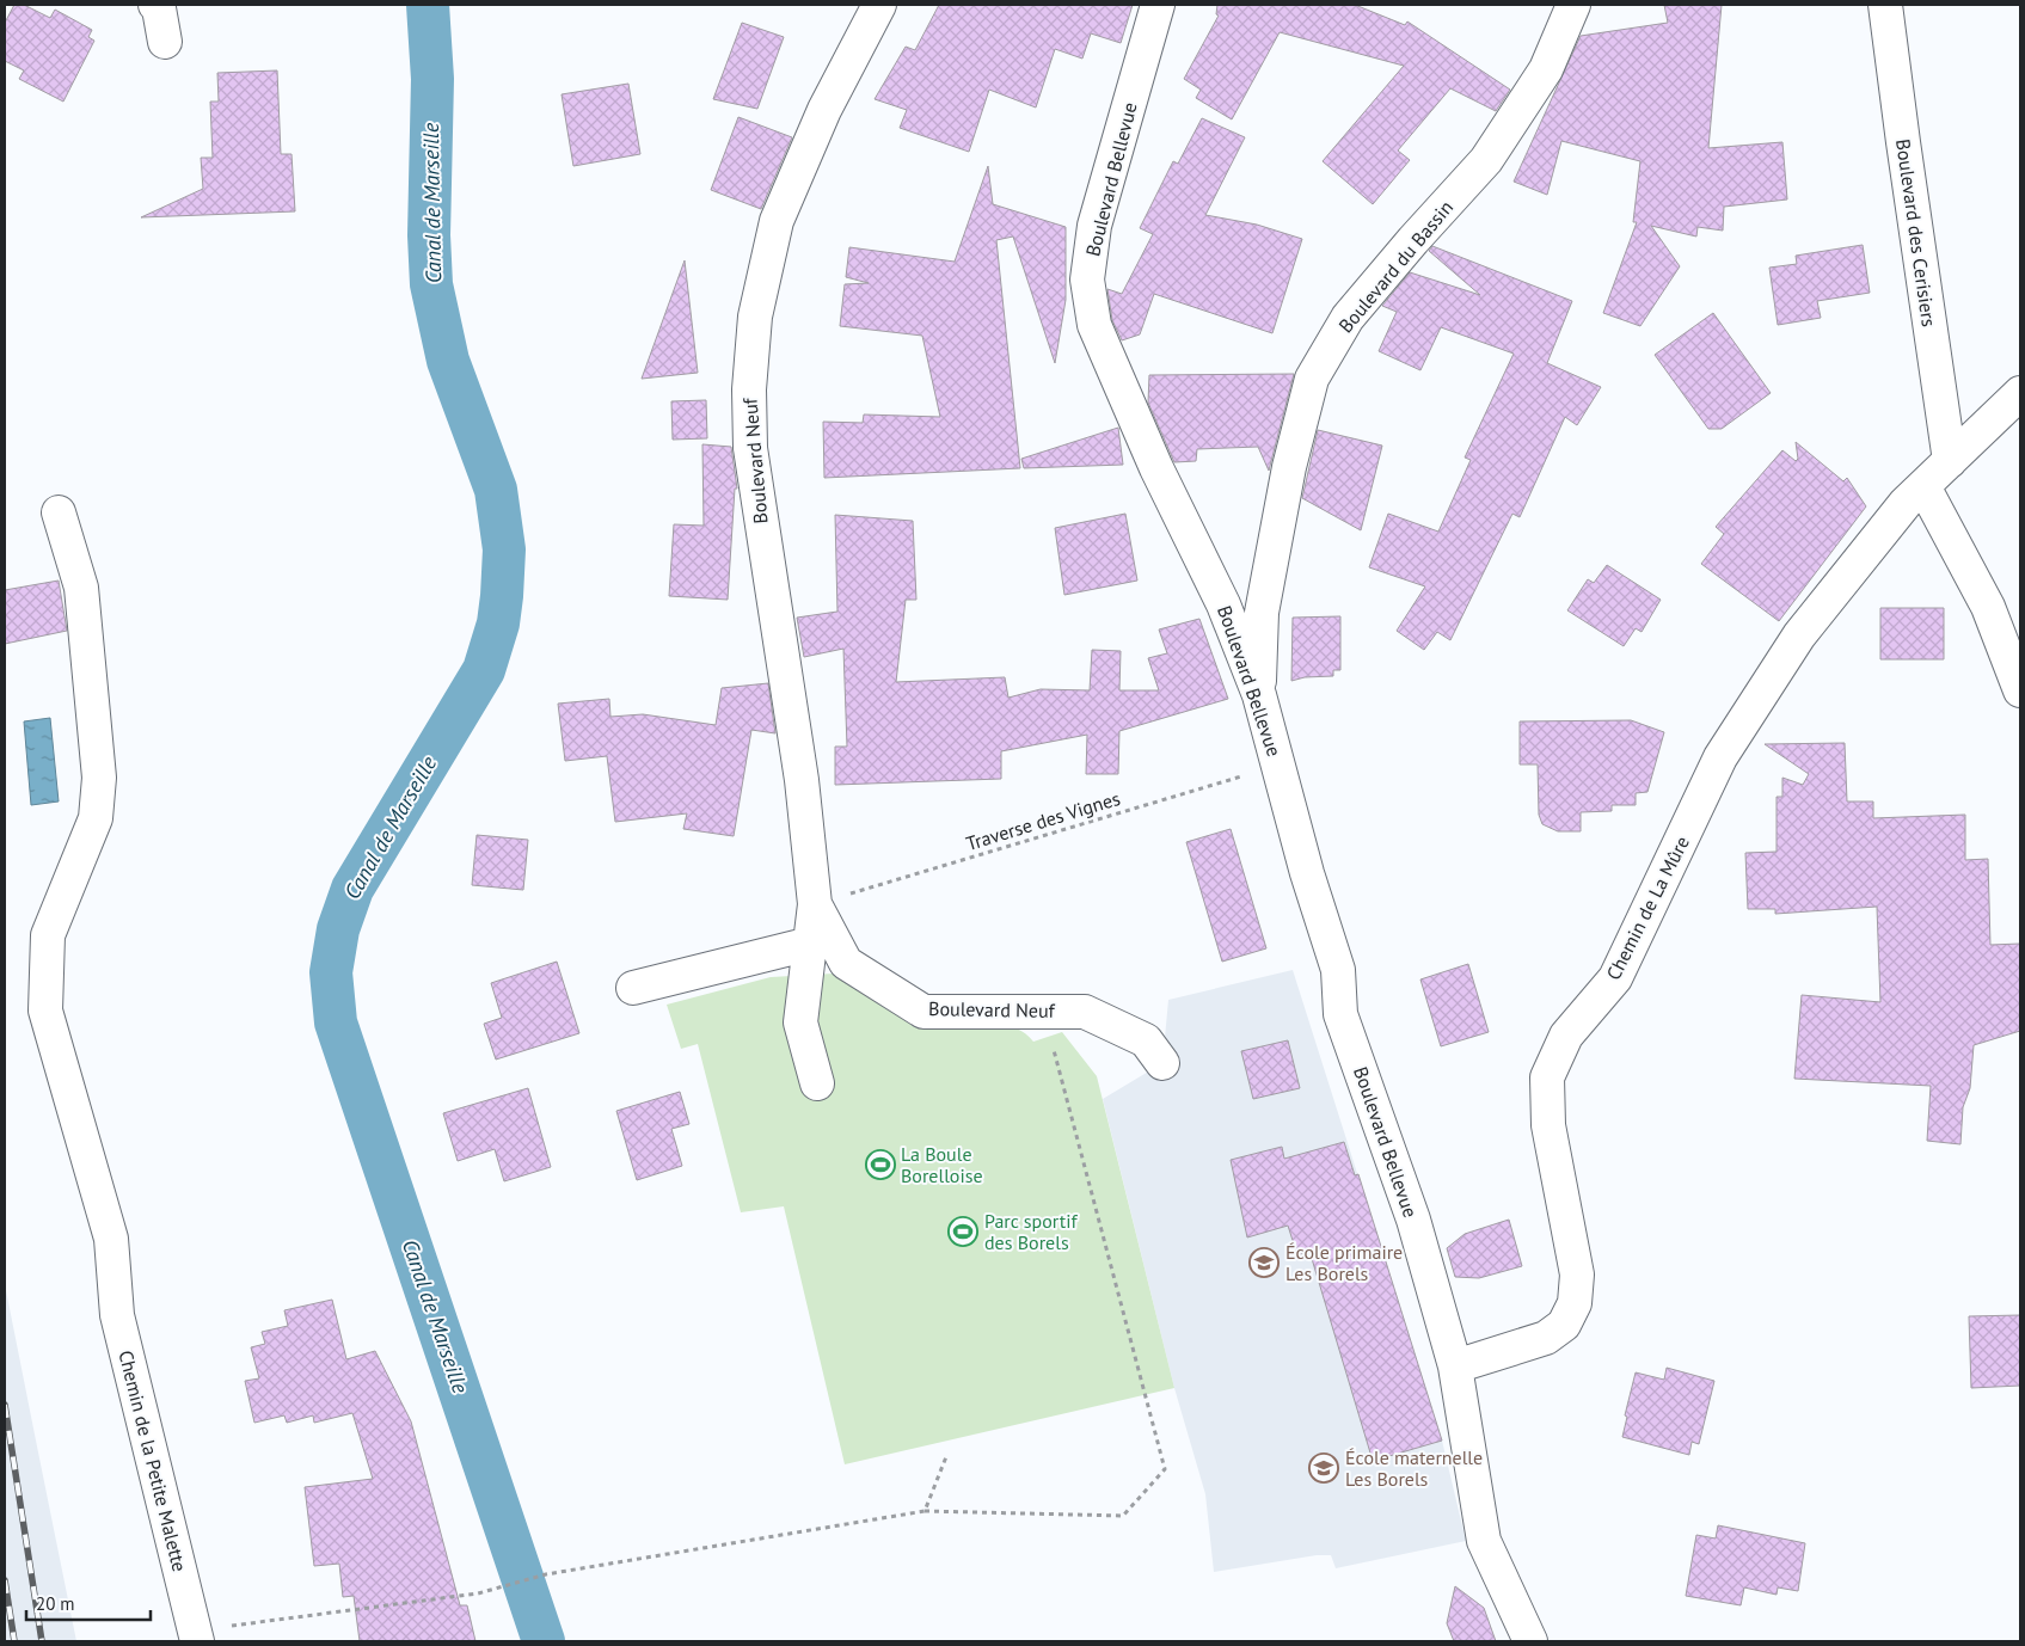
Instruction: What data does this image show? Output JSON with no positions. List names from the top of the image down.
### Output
{
  "streets": {
    "street": [
      "Boulevard Bellevue",
      "Boulevard des Cerisiers",
      "Boulevard du Bassin",
      "Boulevard Neuf",
      "Chemin de La Mûre",
      "Chemin de la Petite Malette"
    ],
    "path": ["Traverse des Vignes"]
  },
  "crossings": [
    ["Boulevard Bellevue", "Boulevard du Bassin"],
    ["Boulevard Bellevue", "Traverse des Vignes"],
    ["Boulevard Bellevue", "Chemin de La Mûre"],
    ["Boulevard des Cerisiers", "Chemin de La Mûre"],
    ["Boulevard Neuf", "Traverse des Vignes"]
  ],
  "water": ["Canal de Marseille"],
  "places": {
    "sports": ["La Boule Borelloise", "Parc sportif des Borels"],
    "school or university": ["École primaire Les Borels", "École maternelle Les Borels"]
  },
  "scale_bar": "20 m"
}
